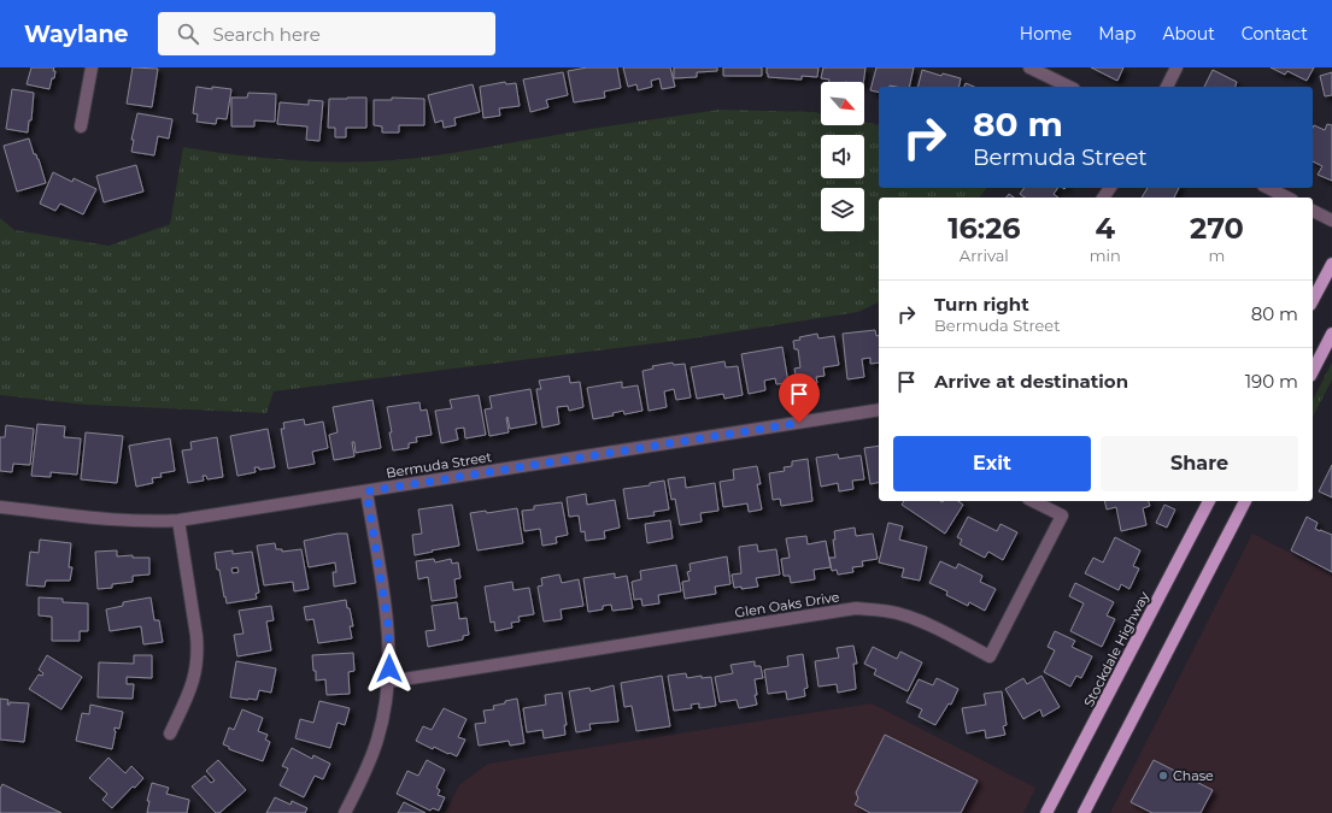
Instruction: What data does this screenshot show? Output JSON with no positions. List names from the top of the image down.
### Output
{
  "streets": {
    "main road": ["Stockdale Highway"],
    "street": ["Bermuda Street", "Glen Oaks Drive"]
  },
  "places": ["Chase"],
  "north": "bottom right",
  "page": {
    "header": "Waylane",
    "search": "Search here",
    "nav": [
      "Home",
      "Map",
      "About",
      "Contact"
    ],
    "turn": ["80 m", "Bermuda Street"],
    "eta": [
      "16:26",
      "Arrival",
      "4",
      "min",
      "270",
      "m"
    ],
    "list": [
      {
        "name": "Turn right",
        "note": "Bermuda Street",
        "value": "80 m"
      },
      {
        "name": "Arrive at destination",
        "value": "190 m"
      }
    ],
    "buttons": ["Exit", "Share"]
  }
}
